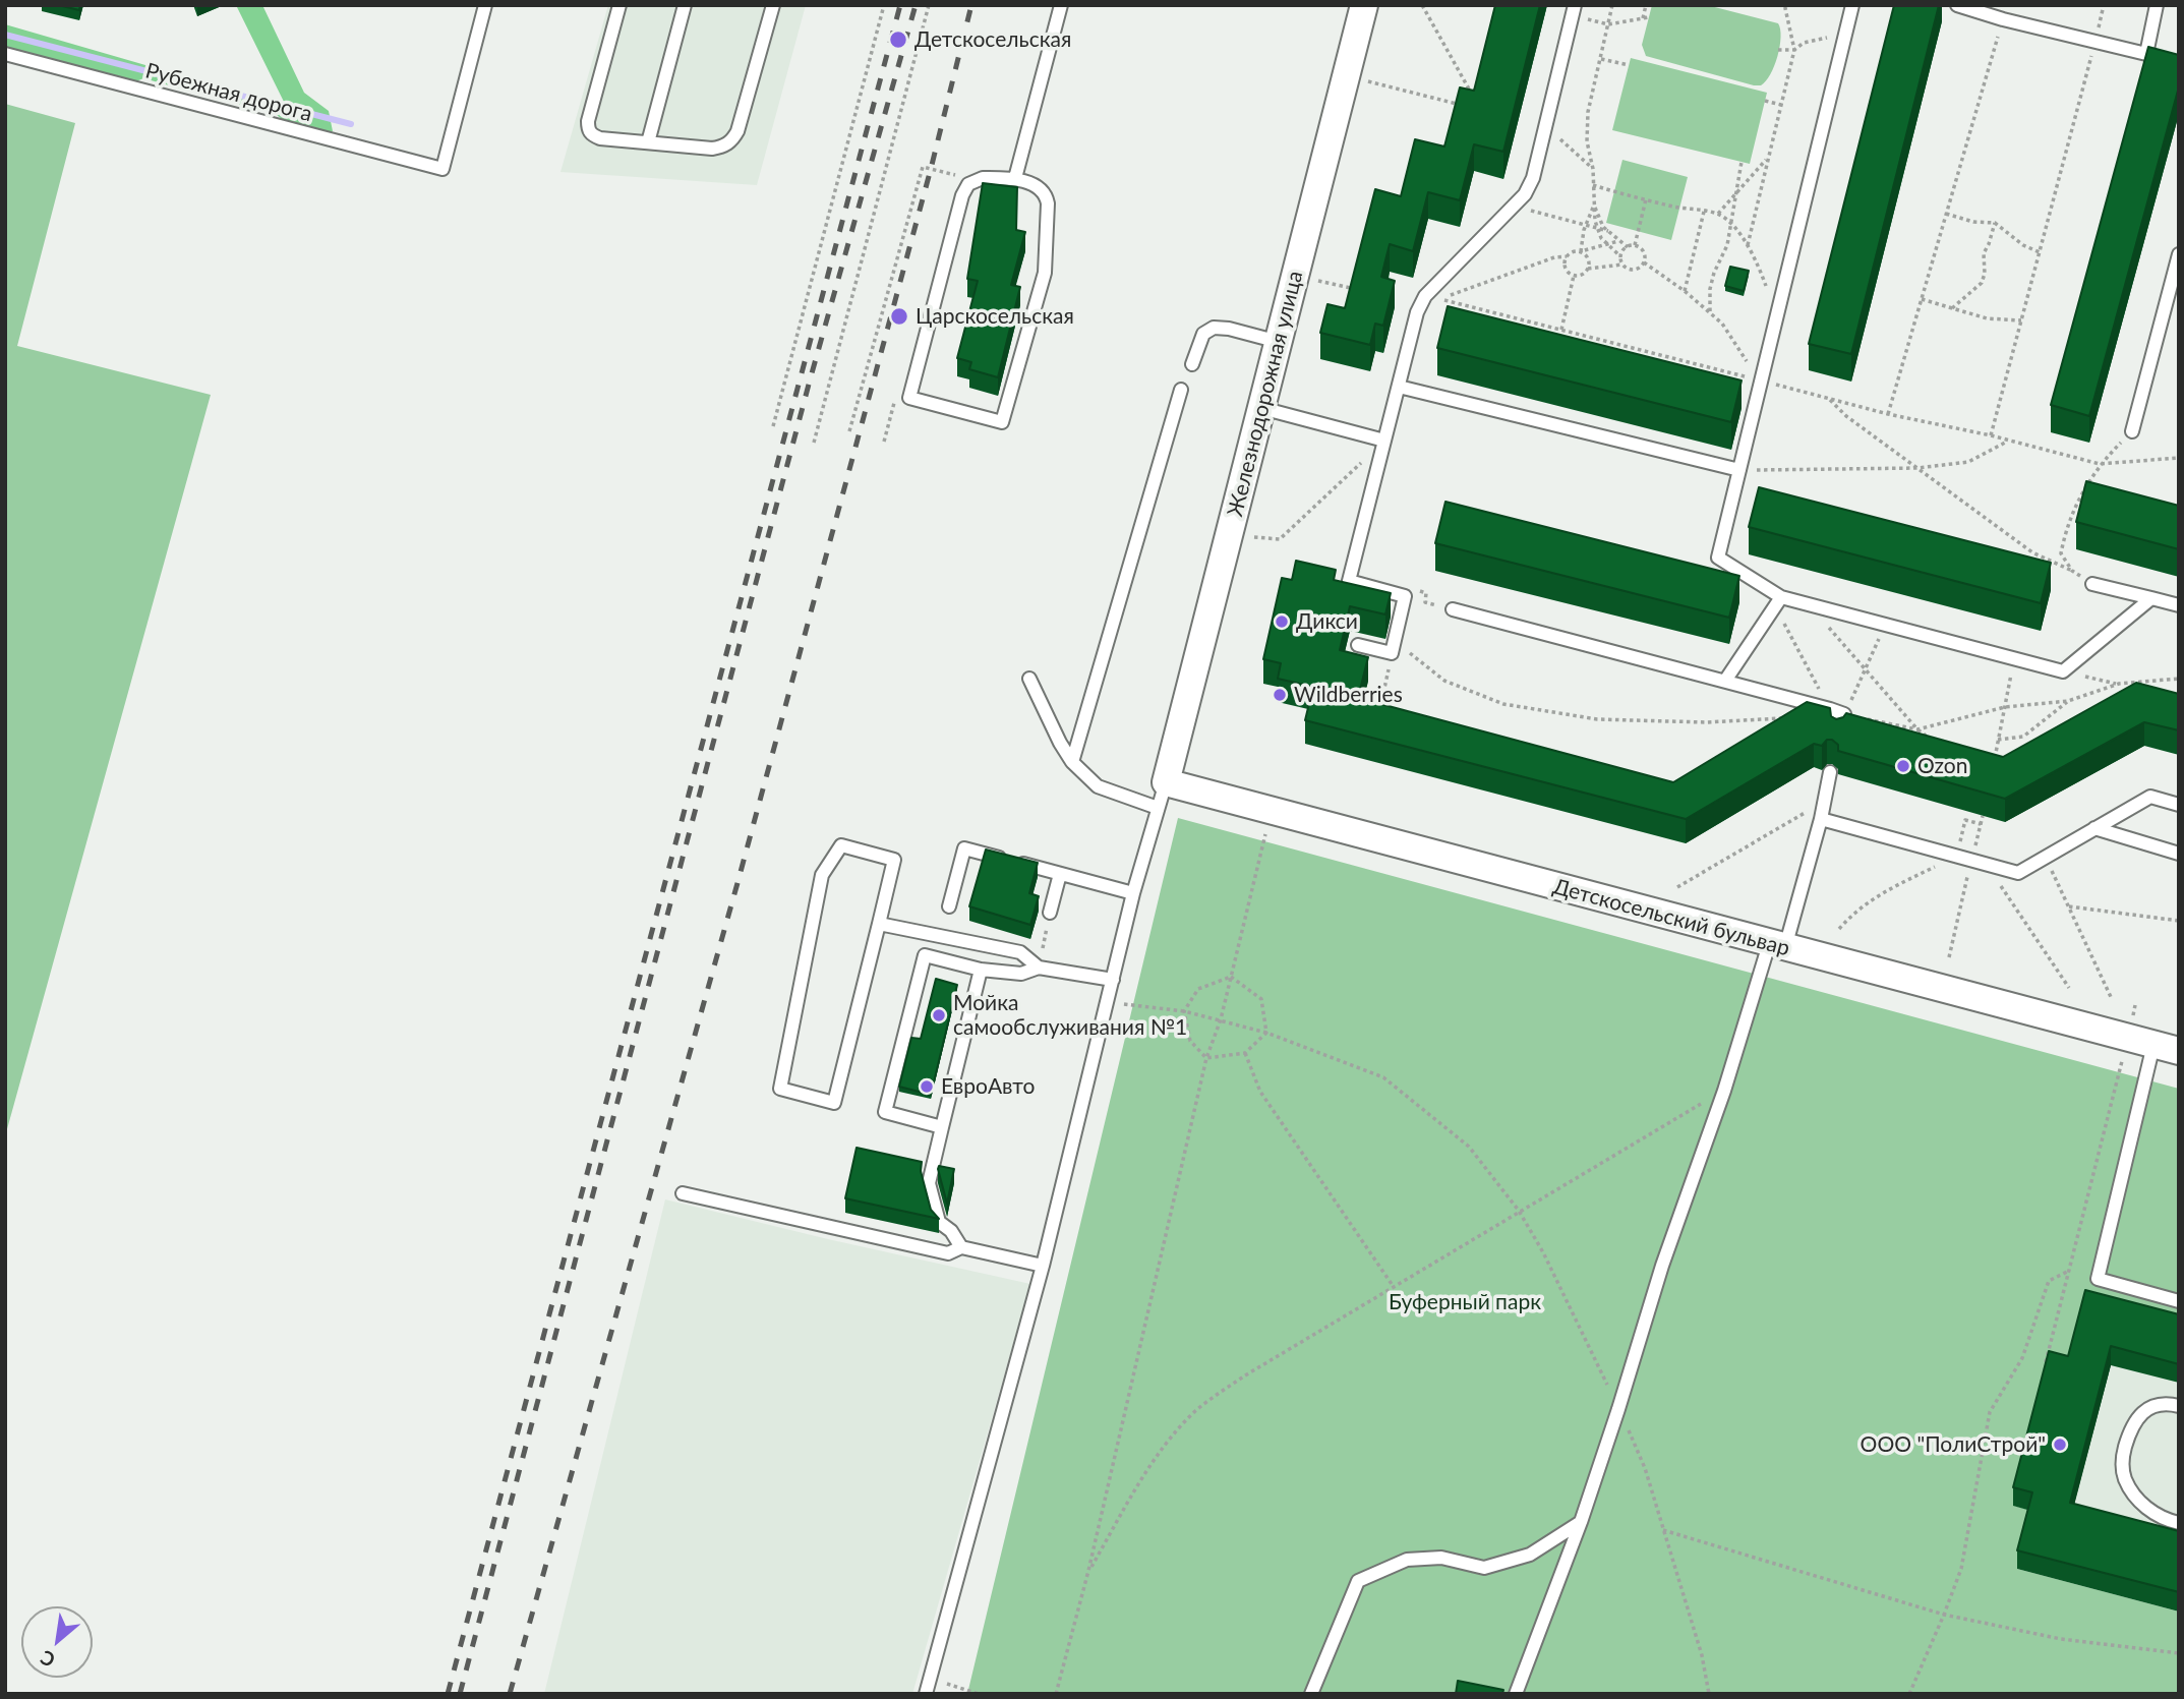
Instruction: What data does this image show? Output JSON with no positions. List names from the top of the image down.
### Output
{
  "streets": {
    "street": ["Железнодорожная улица", "Детскосельский бульвар"],
    "lane": ["Рубежная дорога"]
  },
  "crossings": [
    ["Железнодорожная улица", "Детскосельский бульвар"]
  ],
  "parks": ["Буферный парк"],
  "places": [
    "Детскосельская",
    "Царскосельская",
    "Дикси",
    "Wildberries",
    "Ozon",
    "Мойка самообслуживания №1",
    "ЕвроАвто",
    "ООО \"ПолиСтрой\""
  ],
  "north": "bottom left"
}
